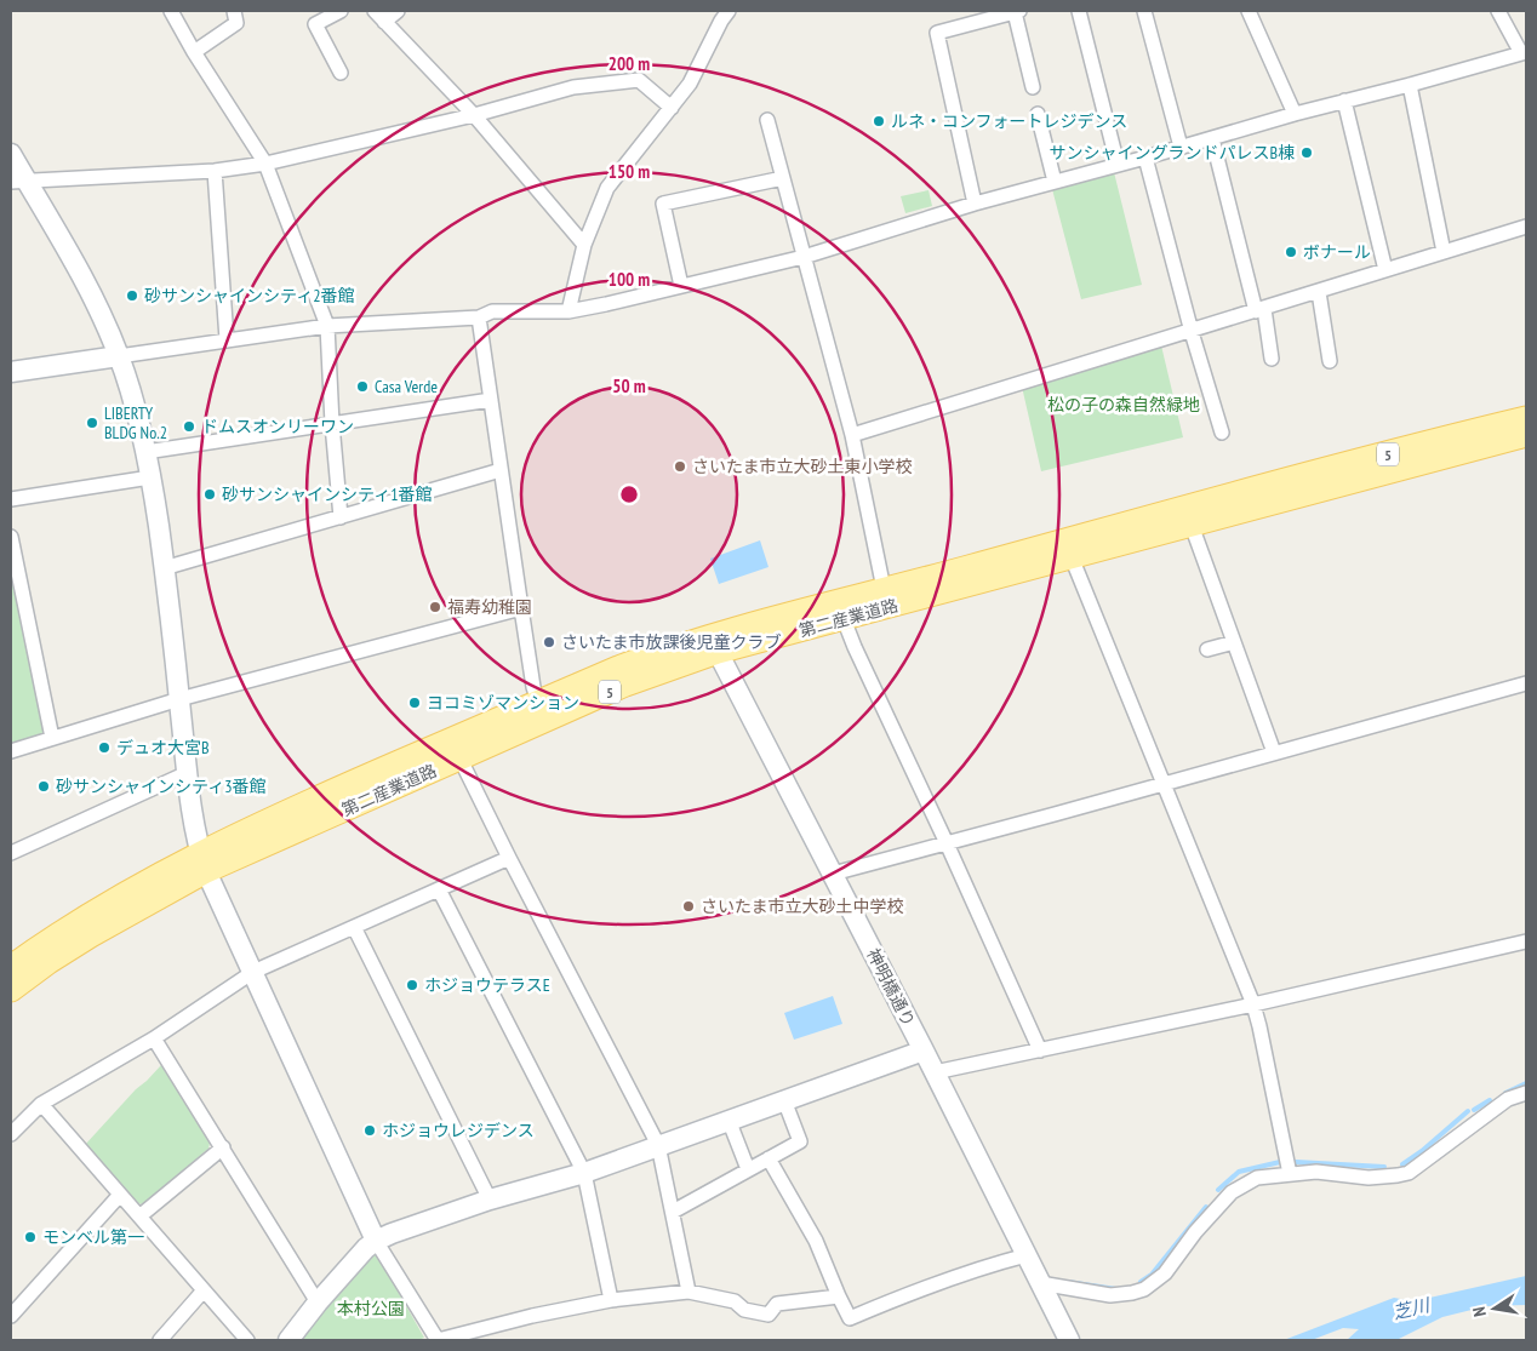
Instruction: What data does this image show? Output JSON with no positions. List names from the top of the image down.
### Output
{
  "streets": {
    "main road": ["5", "第二産業道路"],
    "street": ["神明橋通り"]
  },
  "crossings": [
    ["第二産業道路", "神明橋通り"]
  ],
  "water": ["芝川"],
  "parks": ["松の子の森自然緑地", "本村公園"],
  "places": [
    "ルネ・コンフォートレジデンス",
    "サンシャイングランドパレスB棟",
    "ボナール",
    "砂サンシャインシティ2番館",
    "Casa Verde",
    "LIBERTY BLDG No.2",
    "ドムスオンリーワン",
    "さいたま市立大砂土東小学校",
    "砂サンシャインシティ1番館",
    "福寿幼稚園",
    "さいたま市放課後児童クラブ",
    "ヨコミゾマンション",
    "デュオ大宮B",
    "砂サンシャインシティ3番館",
    "さいたま市立大砂土中学校",
    "ホジョウテラスE",
    "ホジョウレジデンス",
    "モンベル第一"
  ],
  "north": "left",
  "rings": [
    "200 m",
    "150 m",
    "100 m",
    "50 m"
  ]
}
